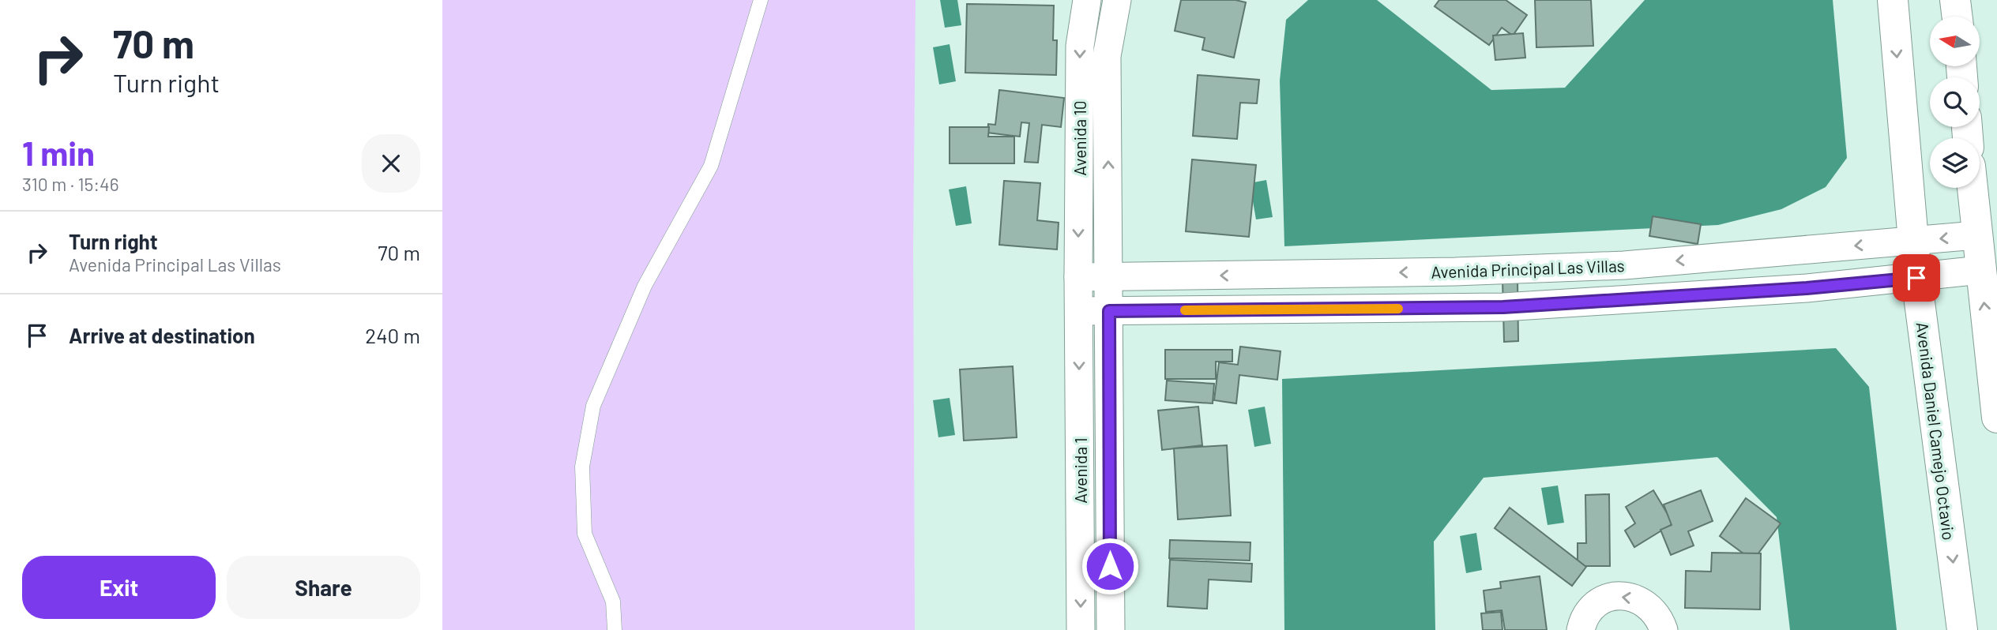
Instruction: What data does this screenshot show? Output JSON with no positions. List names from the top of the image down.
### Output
{
  "streets": {
    "main road": ["Avenida Daniel Camejo Octavio"],
    "street": ["Avenida 10", "Avenida Principal Las Villas", "Avenida 1"]
  },
  "crossings": [
    ["Avenida 10", "Avenida Principal Las Villas"],
    ["Avenida 10", "Avenida 1"],
    ["Avenida Principal Las Villas", "Avenida Daniel Camejo Octavio"]
  ],
  "north": "left",
  "page": {
    "turn": ["70 m", "Turn right"],
    "heading": ["1 min", "310 m · 15:46"],
    "list": [
      {
        "name": "Turn right",
        "note": "Avenida Principal Las Villas",
        "value": "70 m"
      },
      {
        "name": "Arrive at destination",
        "value": "240 m"
      }
    ],
    "buttons": ["Exit", "Share"]
  }
}
